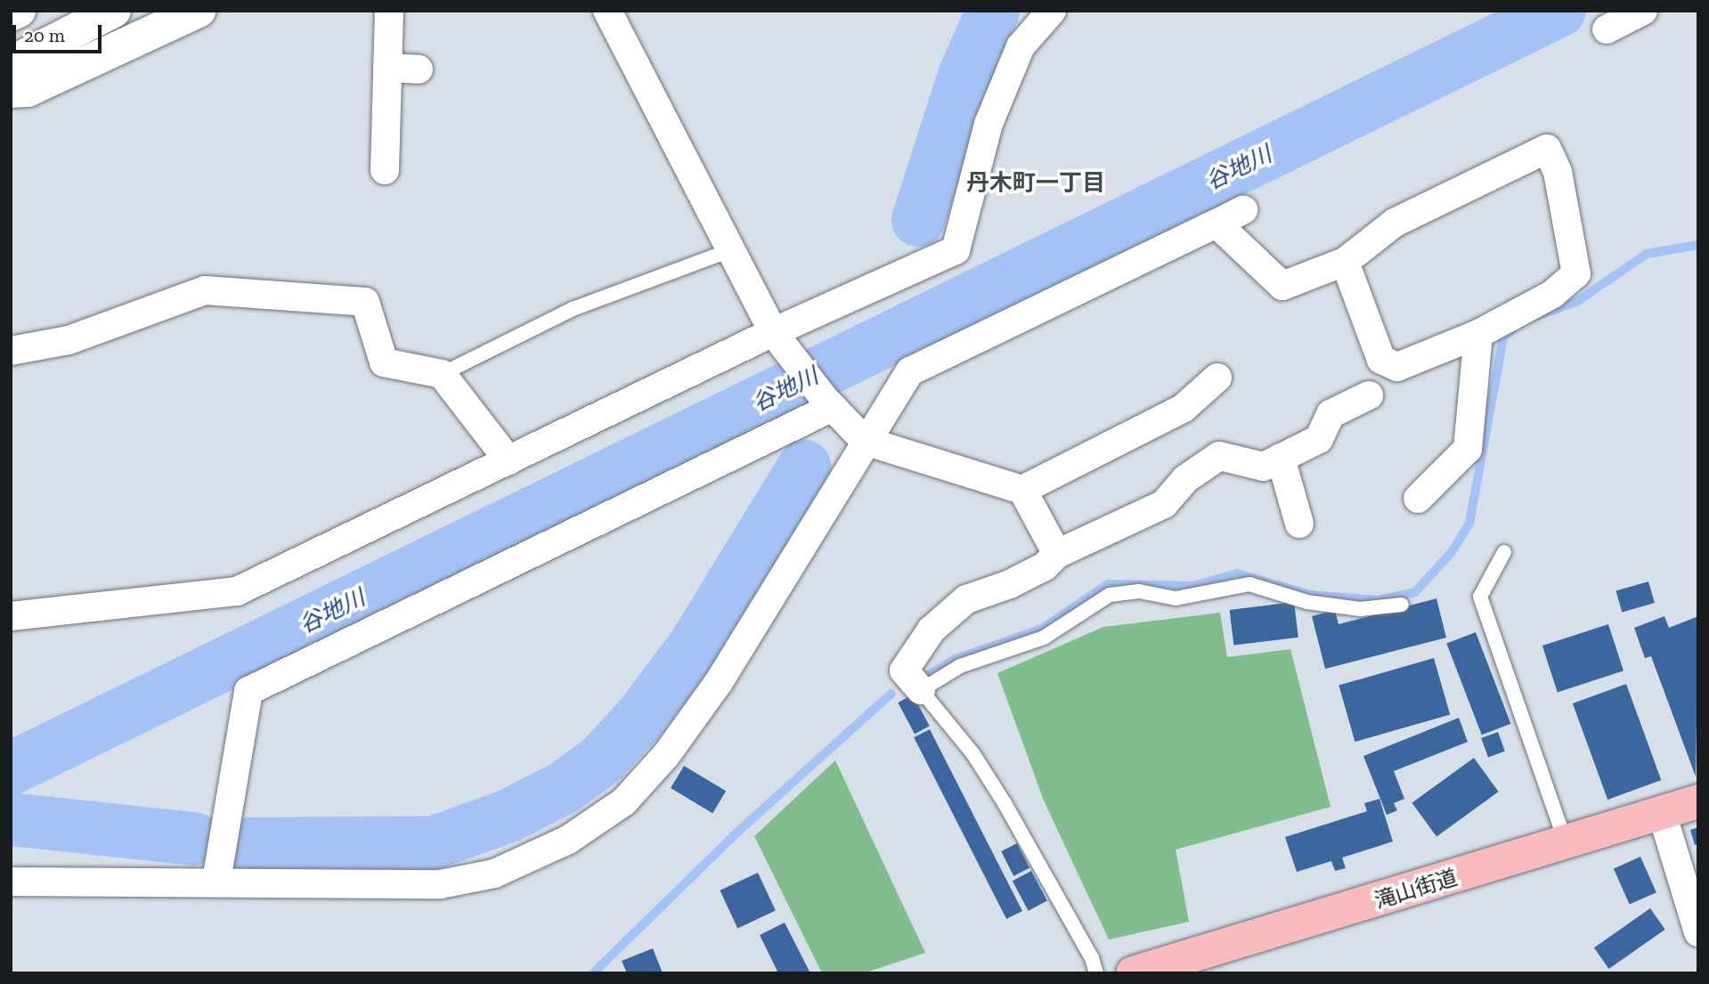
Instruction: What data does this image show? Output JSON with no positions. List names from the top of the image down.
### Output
{
  "streets": {
    "highway": ["滝山街道"]
  },
  "districts": ["丹木町一丁目"],
  "water": ["谷地川"],
  "scale_bar": "20 m"
}
